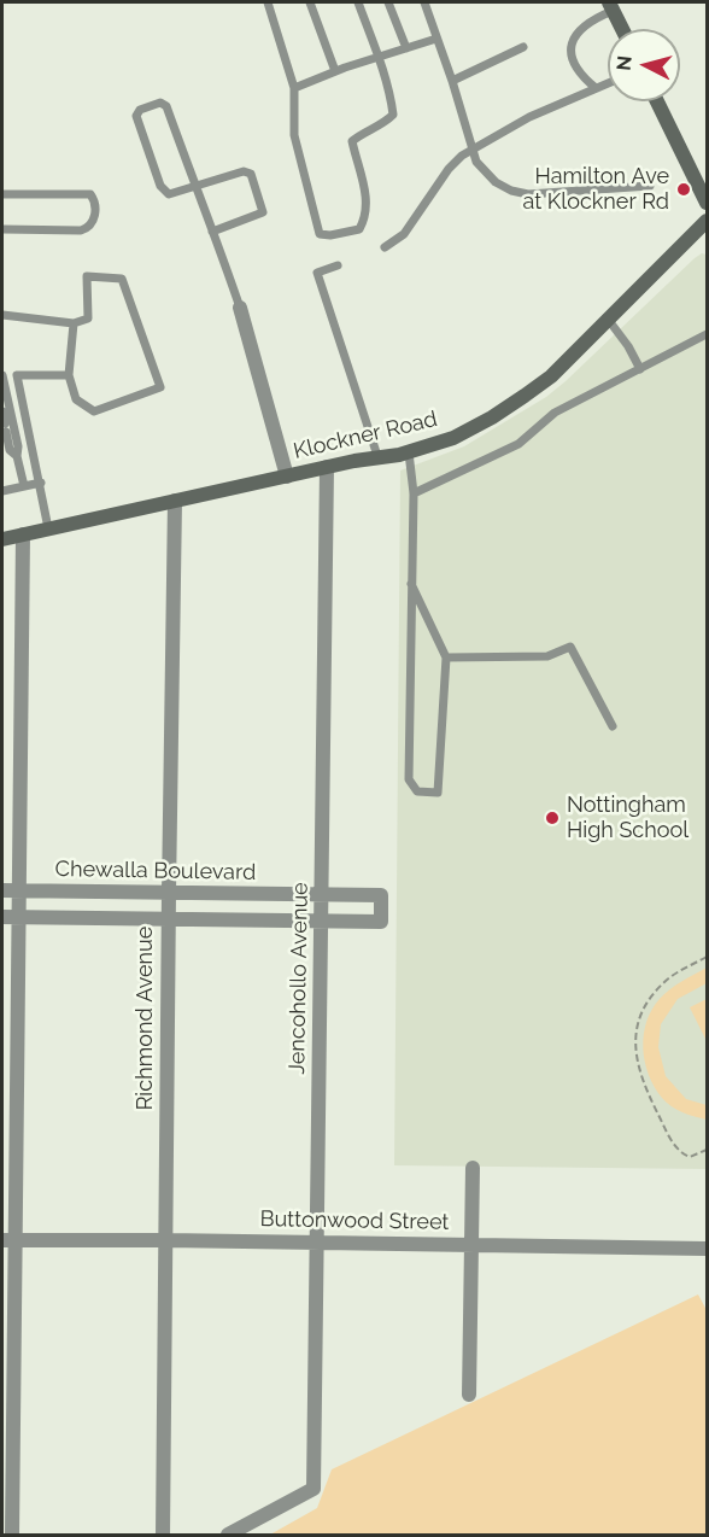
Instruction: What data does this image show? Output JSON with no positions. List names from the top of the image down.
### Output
{
  "streets": {
    "main road": ["Klockner Road"],
    "street": [
      "Chewalla Boulevard",
      "Jencohollo Avenue",
      "Richmond Avenue",
      "Buttonwood Street"
    ]
  },
  "crossings": [
    ["Klockner Road", "Jencohollo Avenue"],
    ["Klockner Road", "Richmond Avenue"],
    ["Chewalla Boulevard", "Jencohollo Avenue"],
    ["Chewalla Boulevard", "Richmond Avenue"],
    ["Jencohollo Avenue", "Buttonwood Street"],
    ["Richmond Avenue", "Buttonwood Street"]
  ],
  "places": ["Hamilton Ave at Klockner Rd", "Nottingham High School"],
  "north": "left"
}
